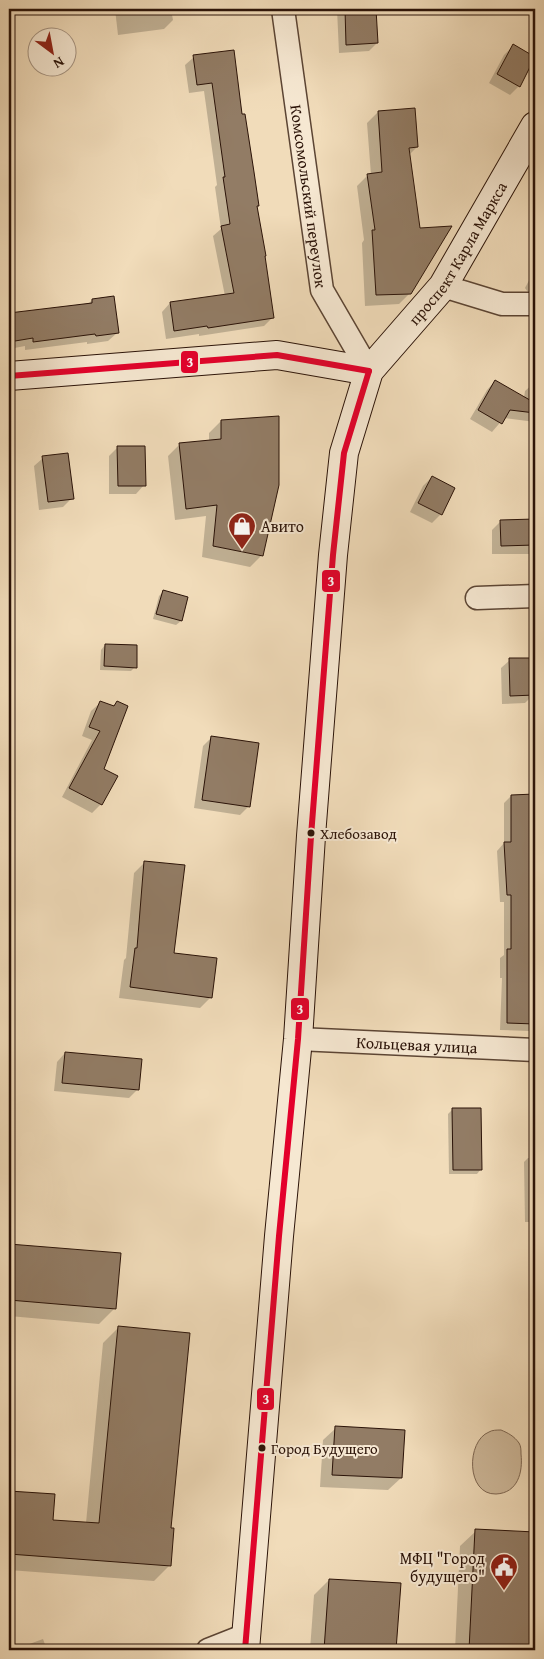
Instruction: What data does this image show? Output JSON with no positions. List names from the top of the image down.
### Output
{
  "streets": {
    "main road": ["проспект Карла Маркса"],
    "street": ["Комсомольский переулок", "Кольцевая улица"]
  },
  "crossings": [
    ["Комсомольский переулок", "проспект Карла Маркса"]
  ],
  "places": {
    "shop": ["Авито"],
    "other": ["Хлебозавод", "Город Будущего"],
    "public building": ["МФЦ \"Город будущего\""]
  },
  "lines": ["transit line 3"],
  "north": "bottom right"
}
